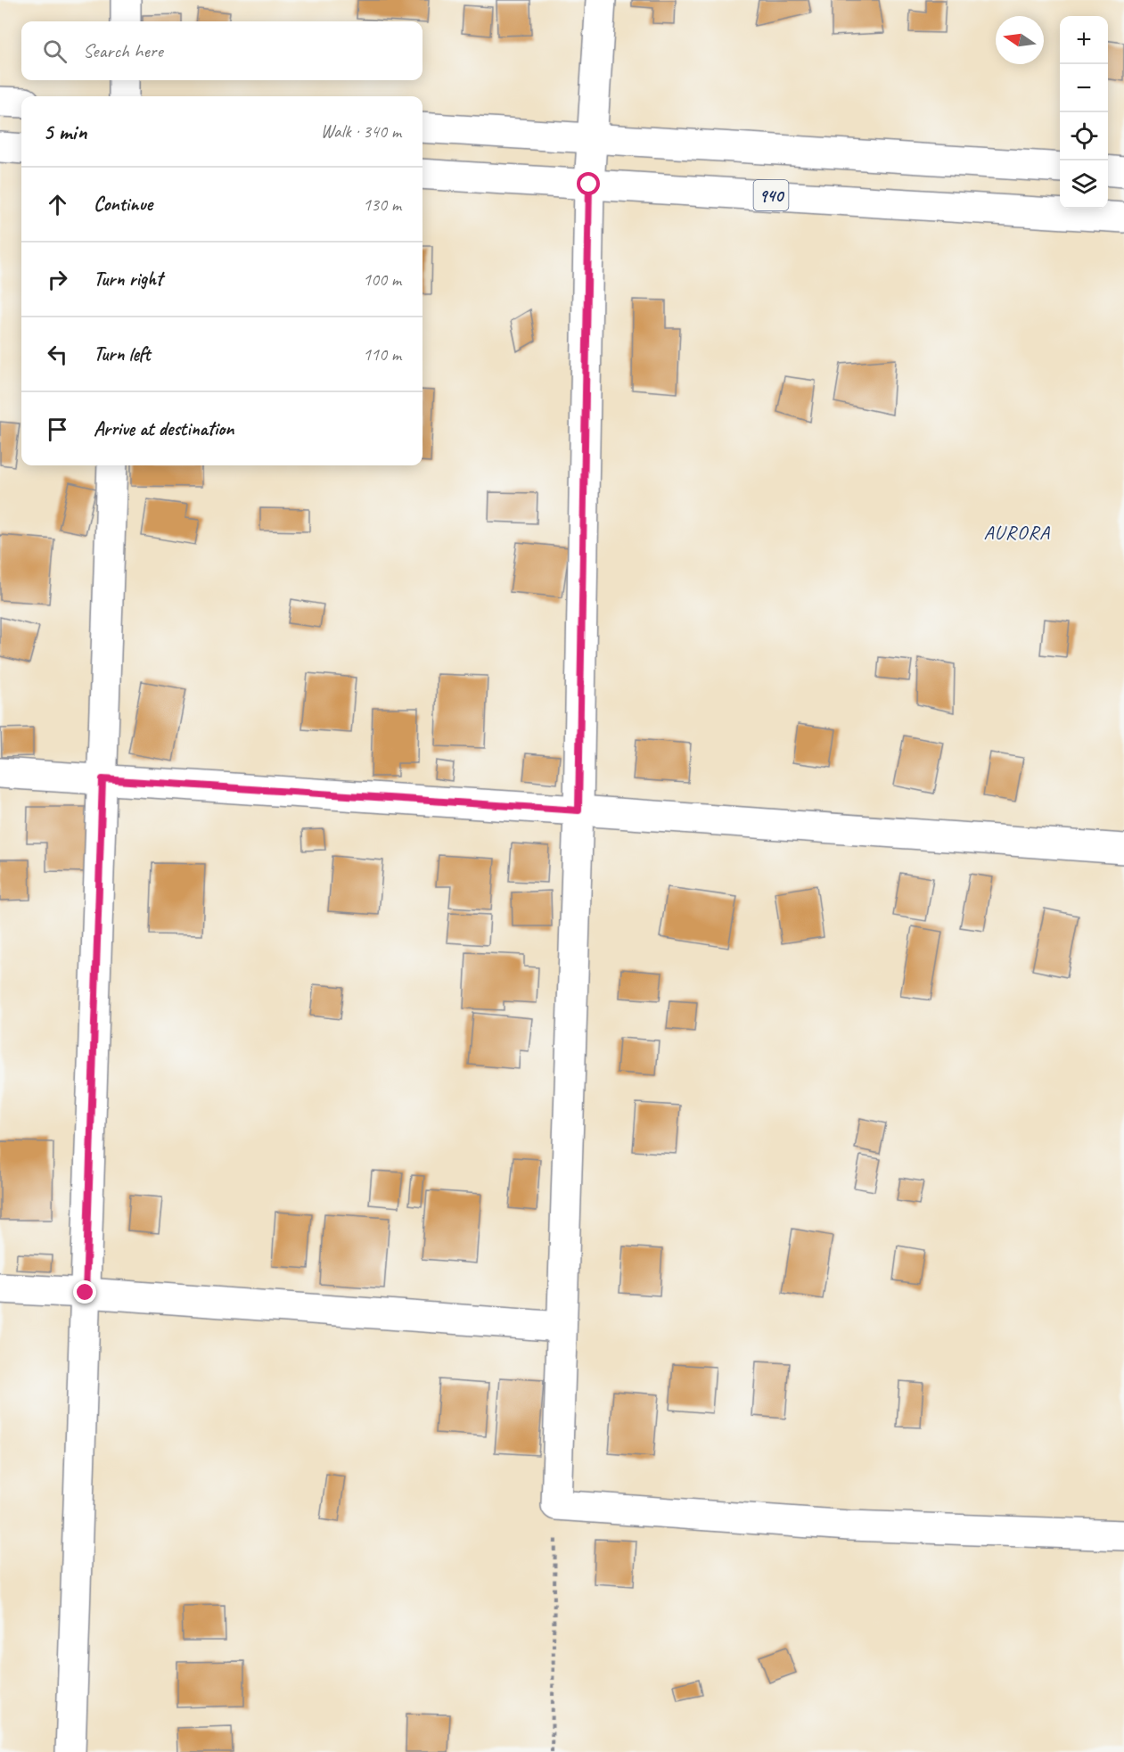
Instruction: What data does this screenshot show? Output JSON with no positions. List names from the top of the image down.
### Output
{
  "streets": {
    "main road": ["940"]
  },
  "districts": ["AURORA"],
  "north": "left",
  "page": {
    "map_buttons": ["+", "−"],
    "search": "Search here",
    "heading": ["5 min", "Walk · 340 m"],
    "list": [
      ["Continue", "130 m"],
      ["Turn right", "100 m"],
      ["Turn left", "110 m"],
      "Arrive at destination"
    ]
  }
}
